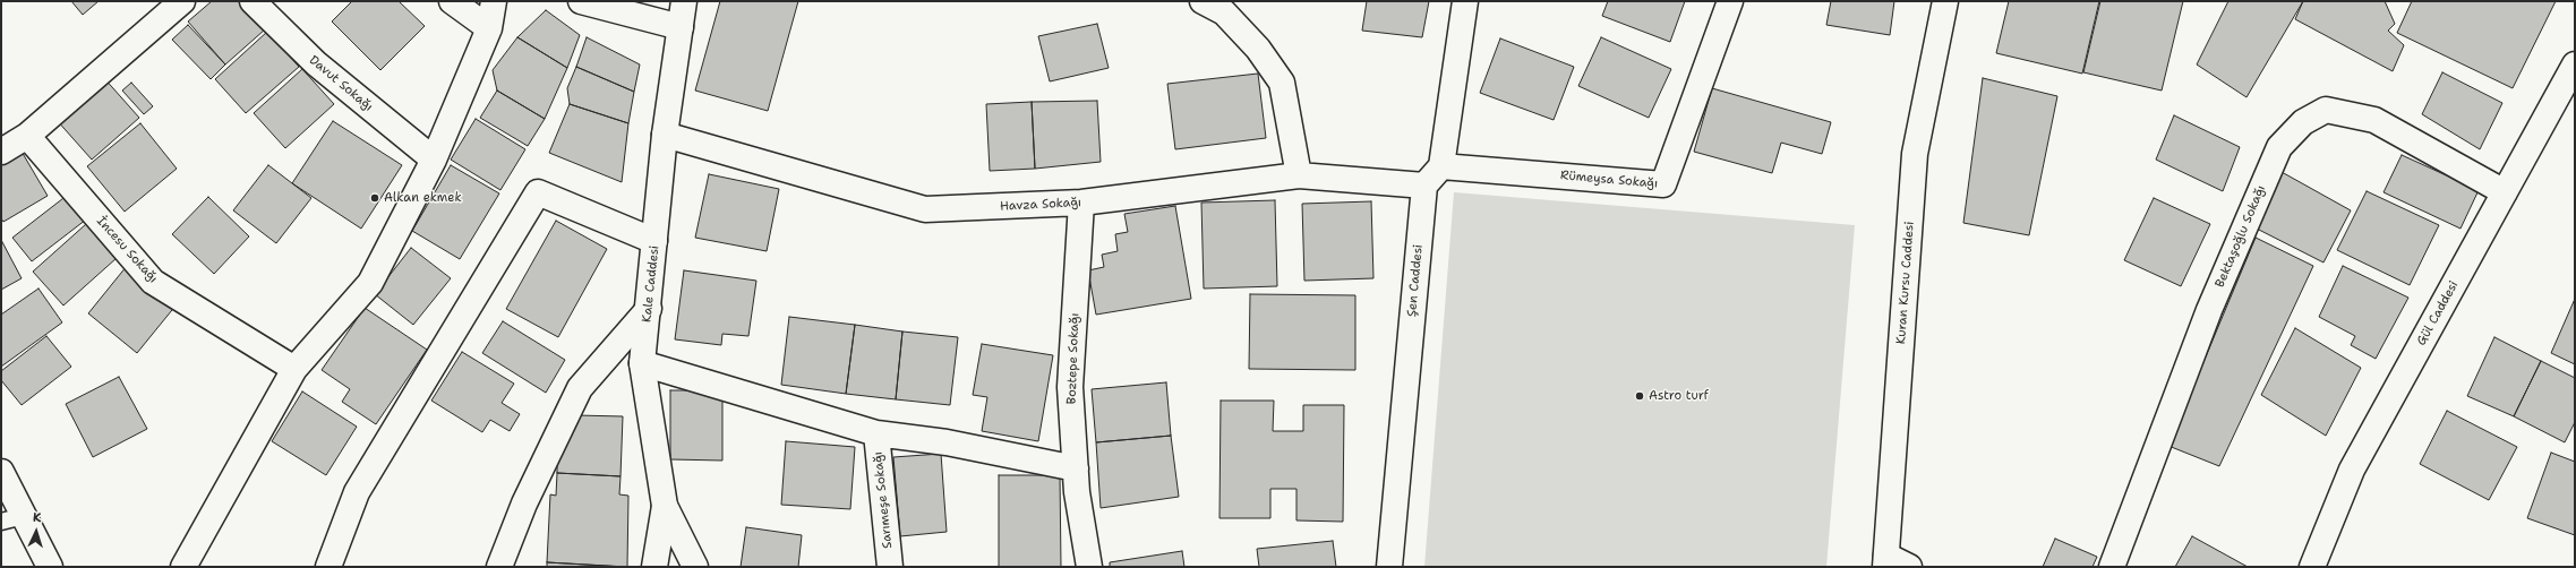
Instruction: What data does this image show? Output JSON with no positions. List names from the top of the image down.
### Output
{
  "streets": {
    "street": [
      "Davut Sokağı",
      "Rümeysa Sokağı",
      "Havza Sokağı",
      "Bektaşoğlu Sokağı",
      "İncesu Sokağı",
      "Şen Caddesi",
      "Kuran Kursu Caddesi",
      "Kale Caddesi",
      "Gül Caddesi",
      "Boztepe Sokağı",
      "Sarımeşe Sokağı"
    ]
  },
  "crossings": [
    ["Havza Sokağı", "Şen Caddesi"],
    ["Havza Sokağı", "Kale Caddesi"],
    ["Havza Sokağı", "Boztepe Sokağı"],
    ["Bektaşoğlu Sokağı", "Gül Caddesi"]
  ],
  "places": ["Alkan ekmek", "Astro turf"],
  "north": "top"
}
